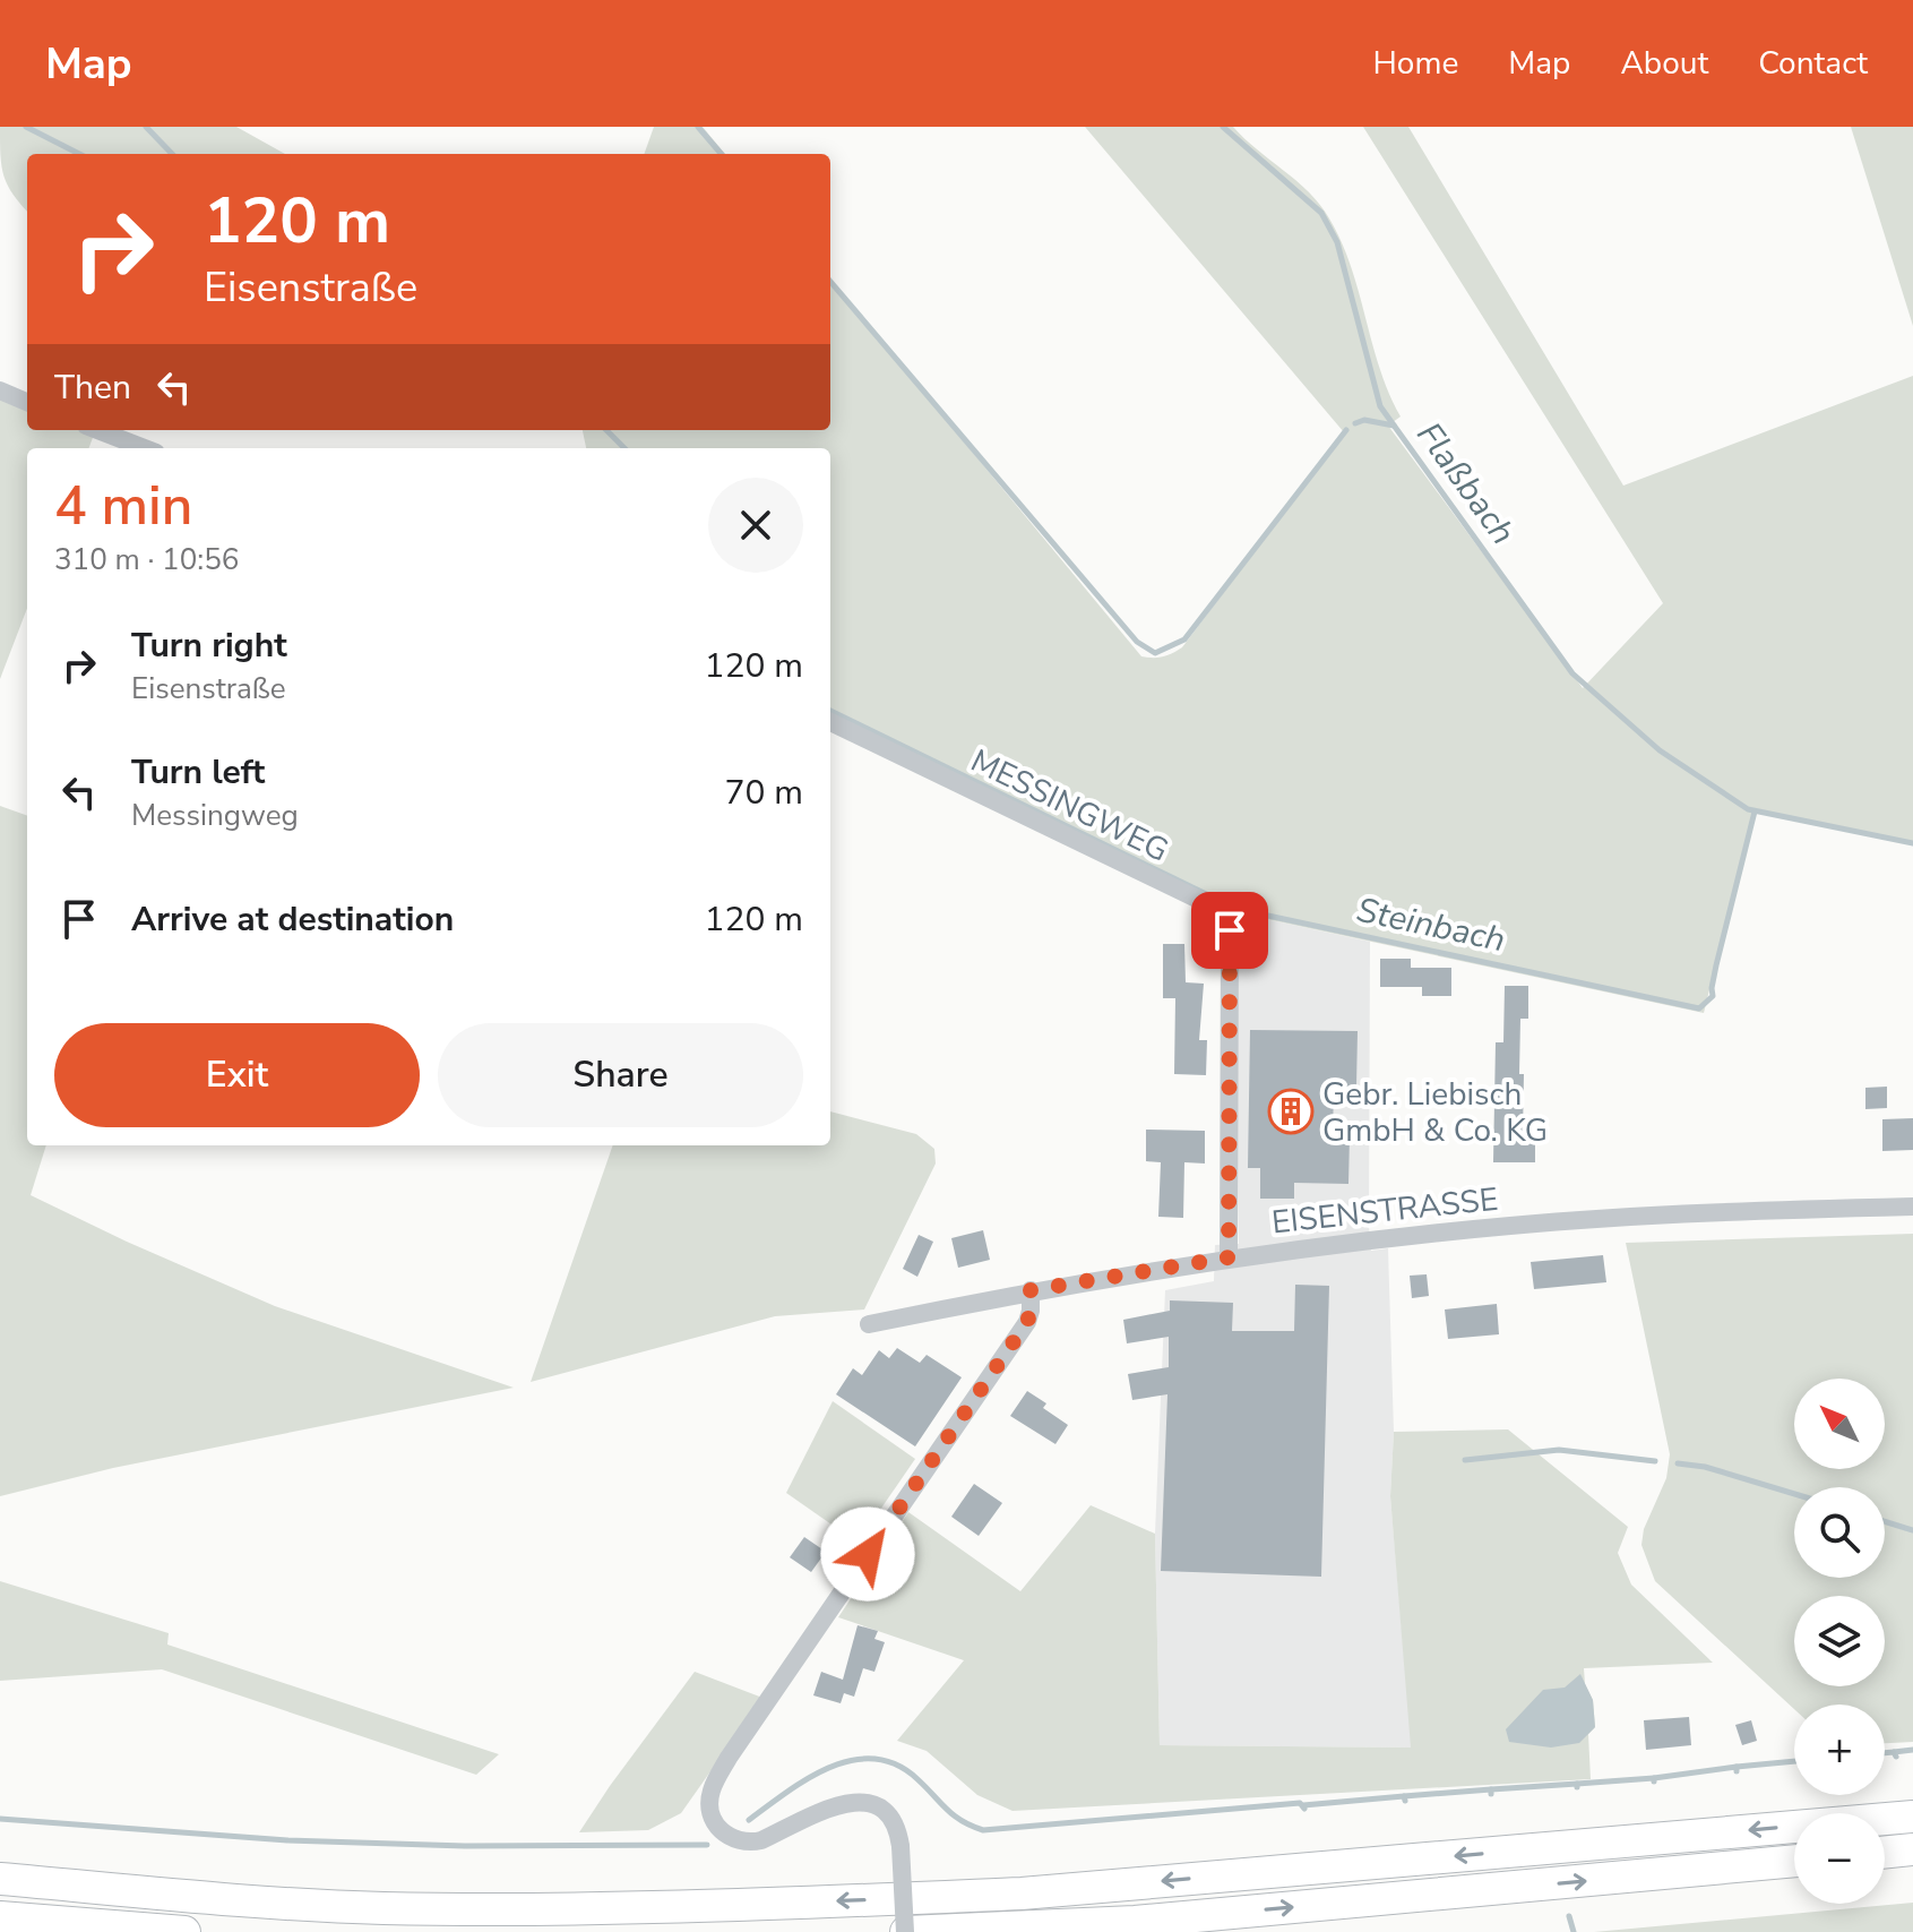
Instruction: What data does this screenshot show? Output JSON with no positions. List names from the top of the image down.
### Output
{
  "streets": {
    "street": ["MESSINGWEG", "EISENSTRASSE"]
  },
  "crossings": [
    ["MESSINGWEG", "EISENSTRASSE"]
  ],
  "water": ["Flaßbach", "Steinbach"],
  "places": {
    "building": ["Gebr. Liebisch GmbH & Co. KG"]
  },
  "north": "top left",
  "page": {
    "header": "Map",
    "nav": [
      "Home",
      "Map",
      "About",
      "Contact"
    ],
    "turn": ["120 m", "Eisenstraße"],
    "then": "Then",
    "heading": ["4 min", "310 m · 10:56"],
    "list": [
      {
        "name": "Turn right",
        "note": "Eisenstraße",
        "value": "120 m"
      },
      {
        "name": "Turn left",
        "note": "Messingweg",
        "value": "70 m"
      },
      {
        "name": "Arrive at destination",
        "value": "120 m"
      }
    ],
    "buttons": ["Exit", "Share"],
    "map_buttons": ["+", "−"]
  }
}
